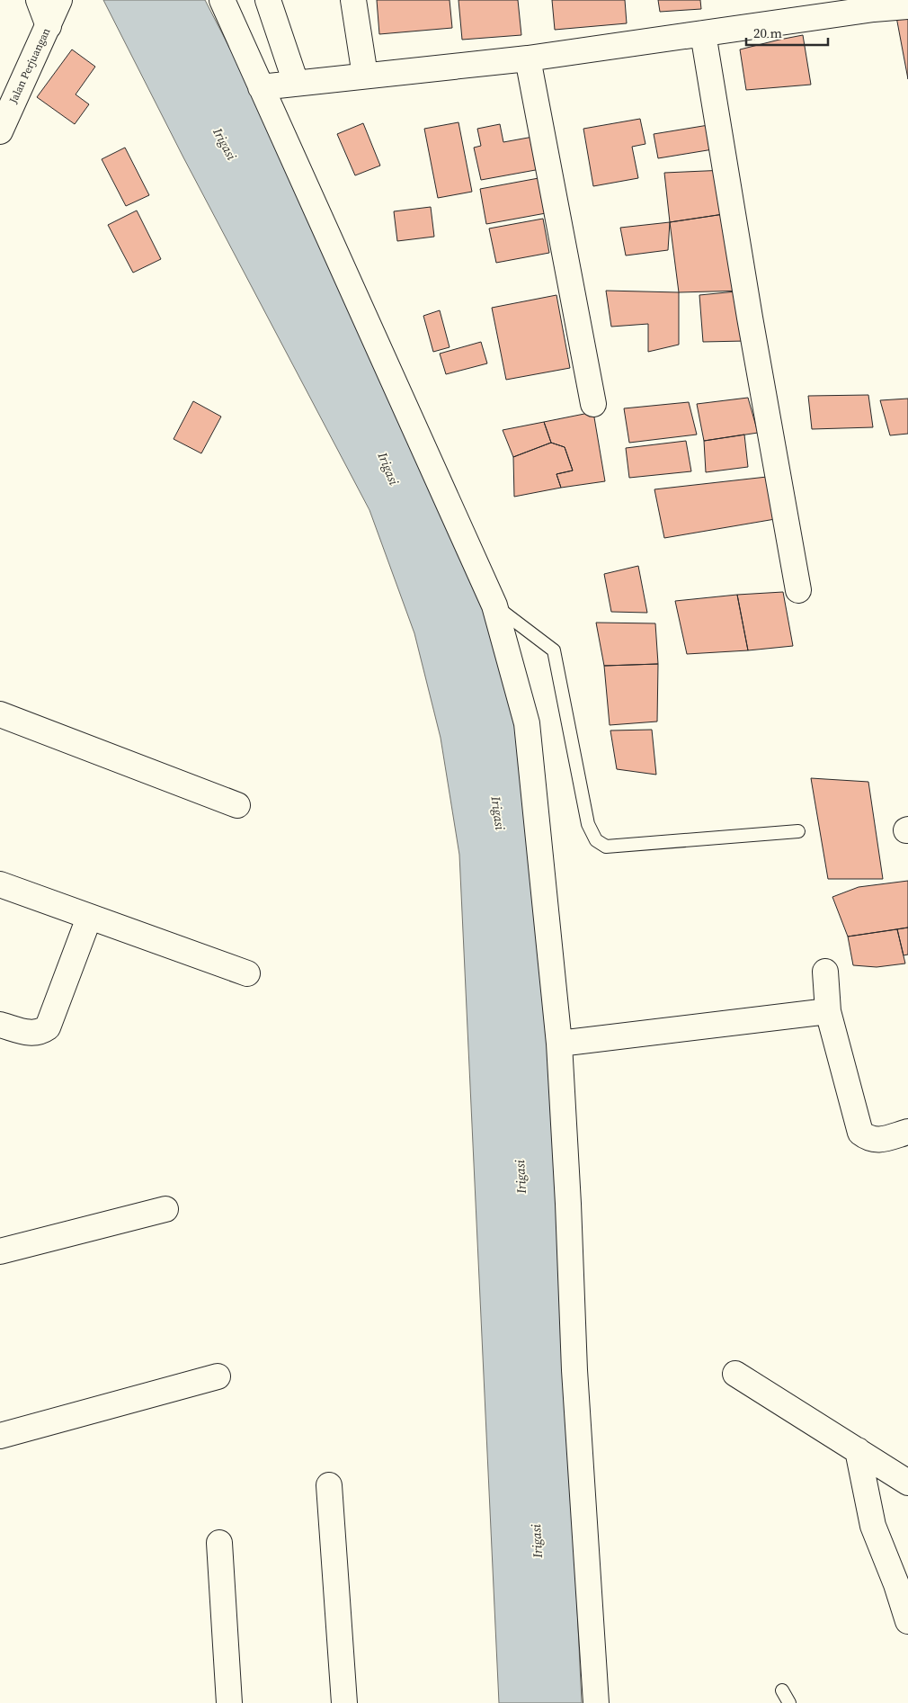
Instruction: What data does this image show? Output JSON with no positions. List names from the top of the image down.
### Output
{
  "streets": {
    "street": ["Jalan Perjuangan"]
  },
  "water": ["Irigasi"],
  "scale_bar": "20 m"
}
